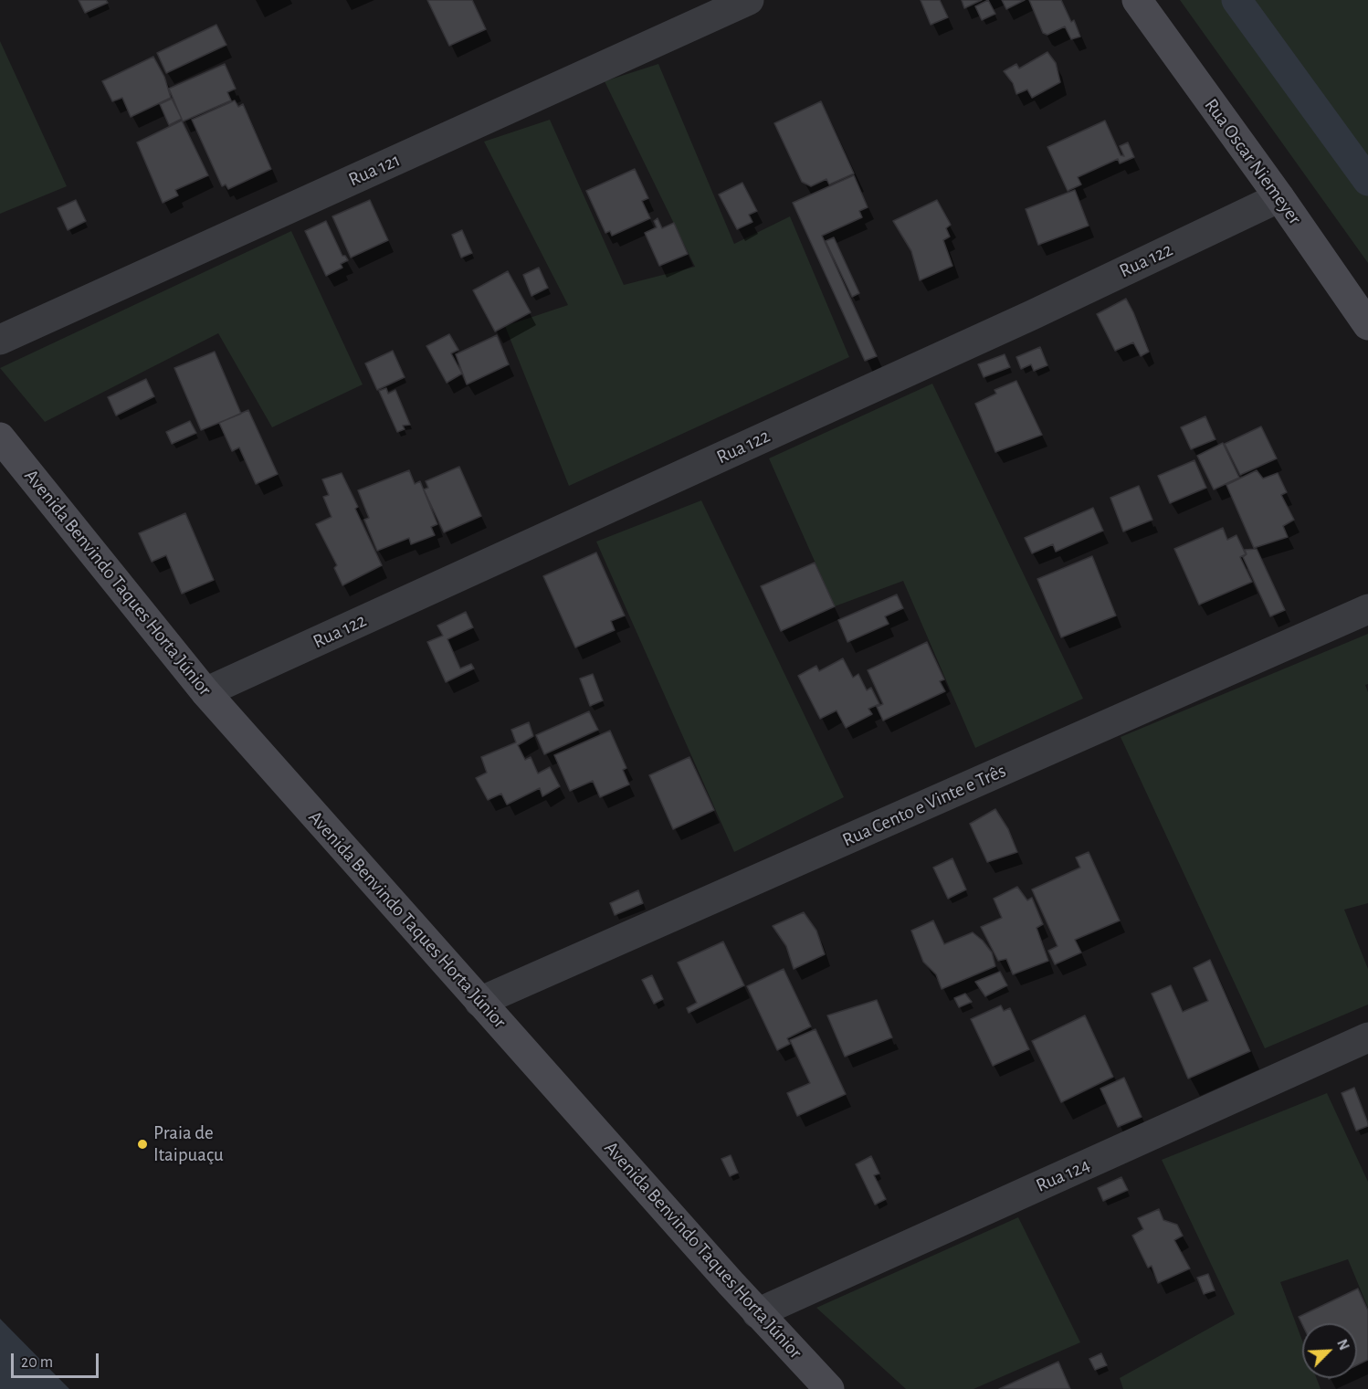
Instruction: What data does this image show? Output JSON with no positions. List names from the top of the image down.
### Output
{
  "streets": {
    "street": [
      "Rua Oscar Niemeyer",
      "Rua 121",
      "Rua 122",
      "Avenida Benvindo Taques Horta Júnior",
      "Rua Cento e Vinte e Três",
      "Rua 124"
    ]
  },
  "crossings": [
    ["Rua Oscar Niemeyer", "Rua 122"],
    ["Rua 122", "Avenida Benvindo Taques Horta Júnior"],
    ["Avenida Benvindo Taques Horta Júnior", "Rua Cento e Vinte e Três"],
    ["Avenida Benvindo Taques Horta Júnior", "Rua 124"]
  ],
  "places": ["Praia de Itaipuaçu"],
  "scale_bar": "20 m",
  "north": "top right"
}
